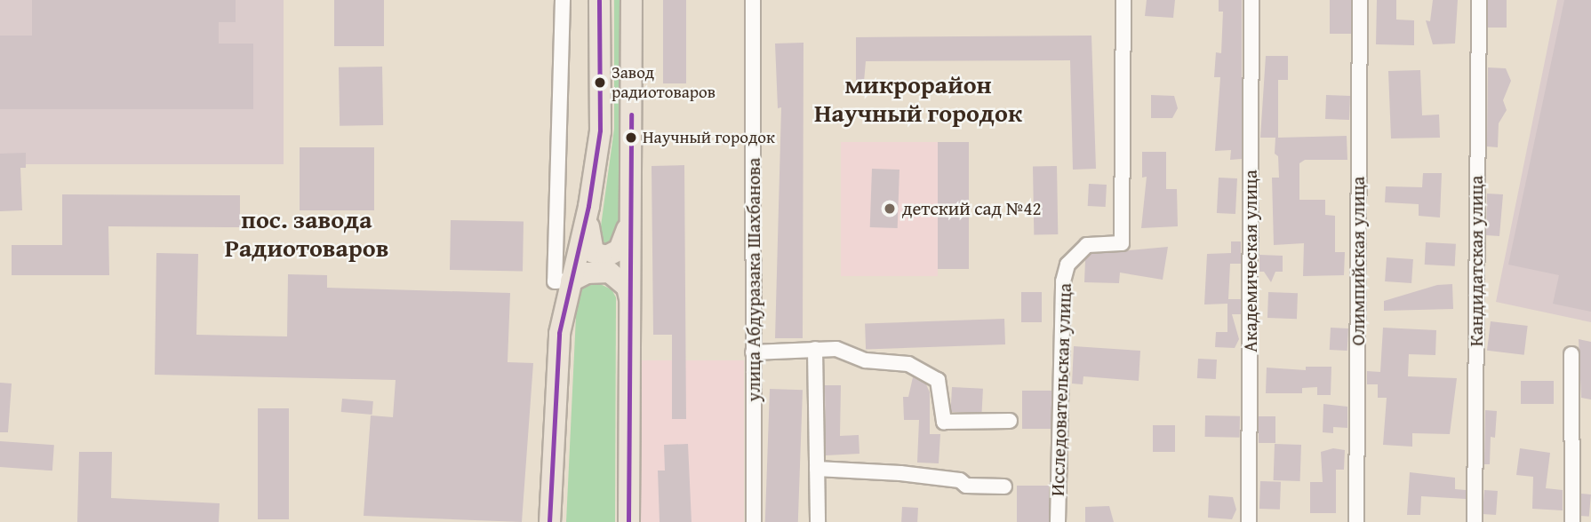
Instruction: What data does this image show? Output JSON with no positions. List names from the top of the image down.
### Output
{
  "streets": {
    "street": [
      "Академическая улица",
      "Олимпийская улица",
      "Кандидатская улица",
      "улица Абдуразака Шахбанова",
      "Исследовательская улица"
    ]
  },
  "districts": ["микрорайон Научный городок", "пос. завода Радиотоваров"],
  "places": ["Завод радиотоваров", "Научный городок", "детский сад №42"]
}
